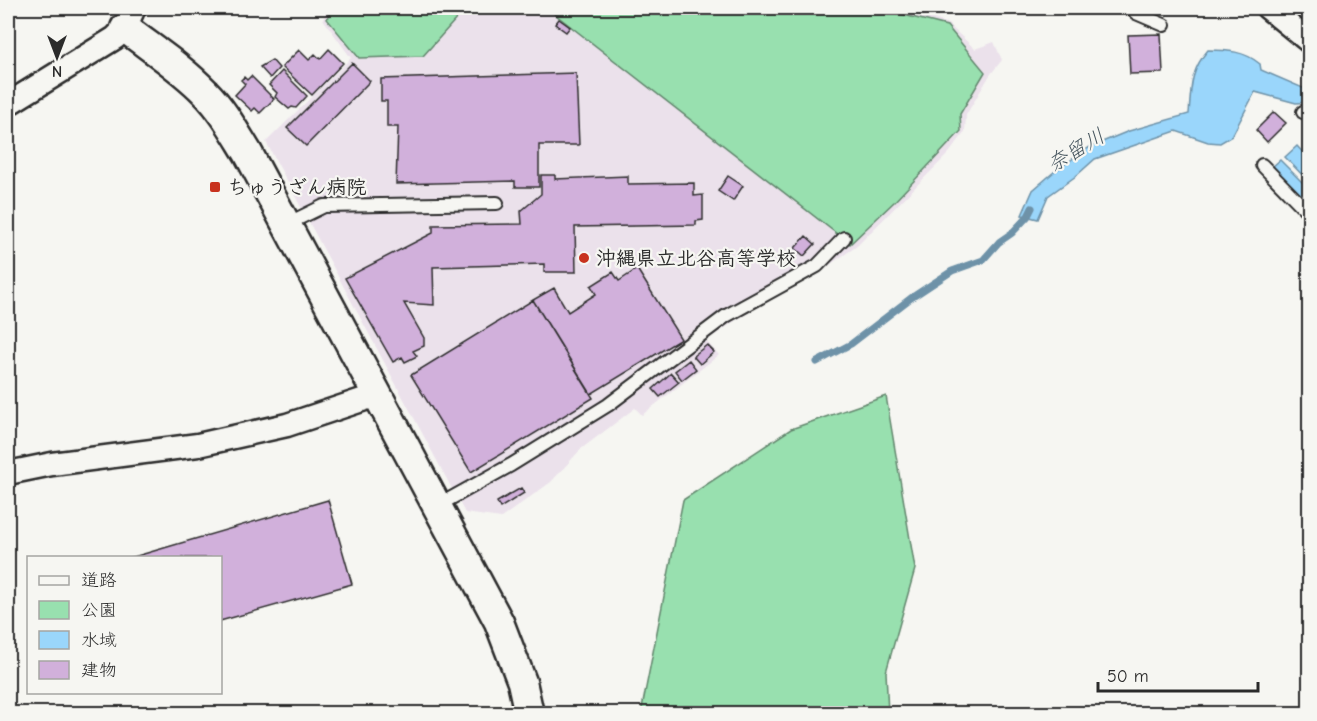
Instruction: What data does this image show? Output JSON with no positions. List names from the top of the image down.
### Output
{
  "water": ["奈留川"],
  "places": {
    "transit": ["ちゅうざん病院"],
    "other": ["沖縄県立北谷高等学校"]
  },
  "legend": [
    "道路",
    "公園",
    "水域",
    "建物"
  ],
  "scale_bar": "50 m",
  "north": "bottom"
}
